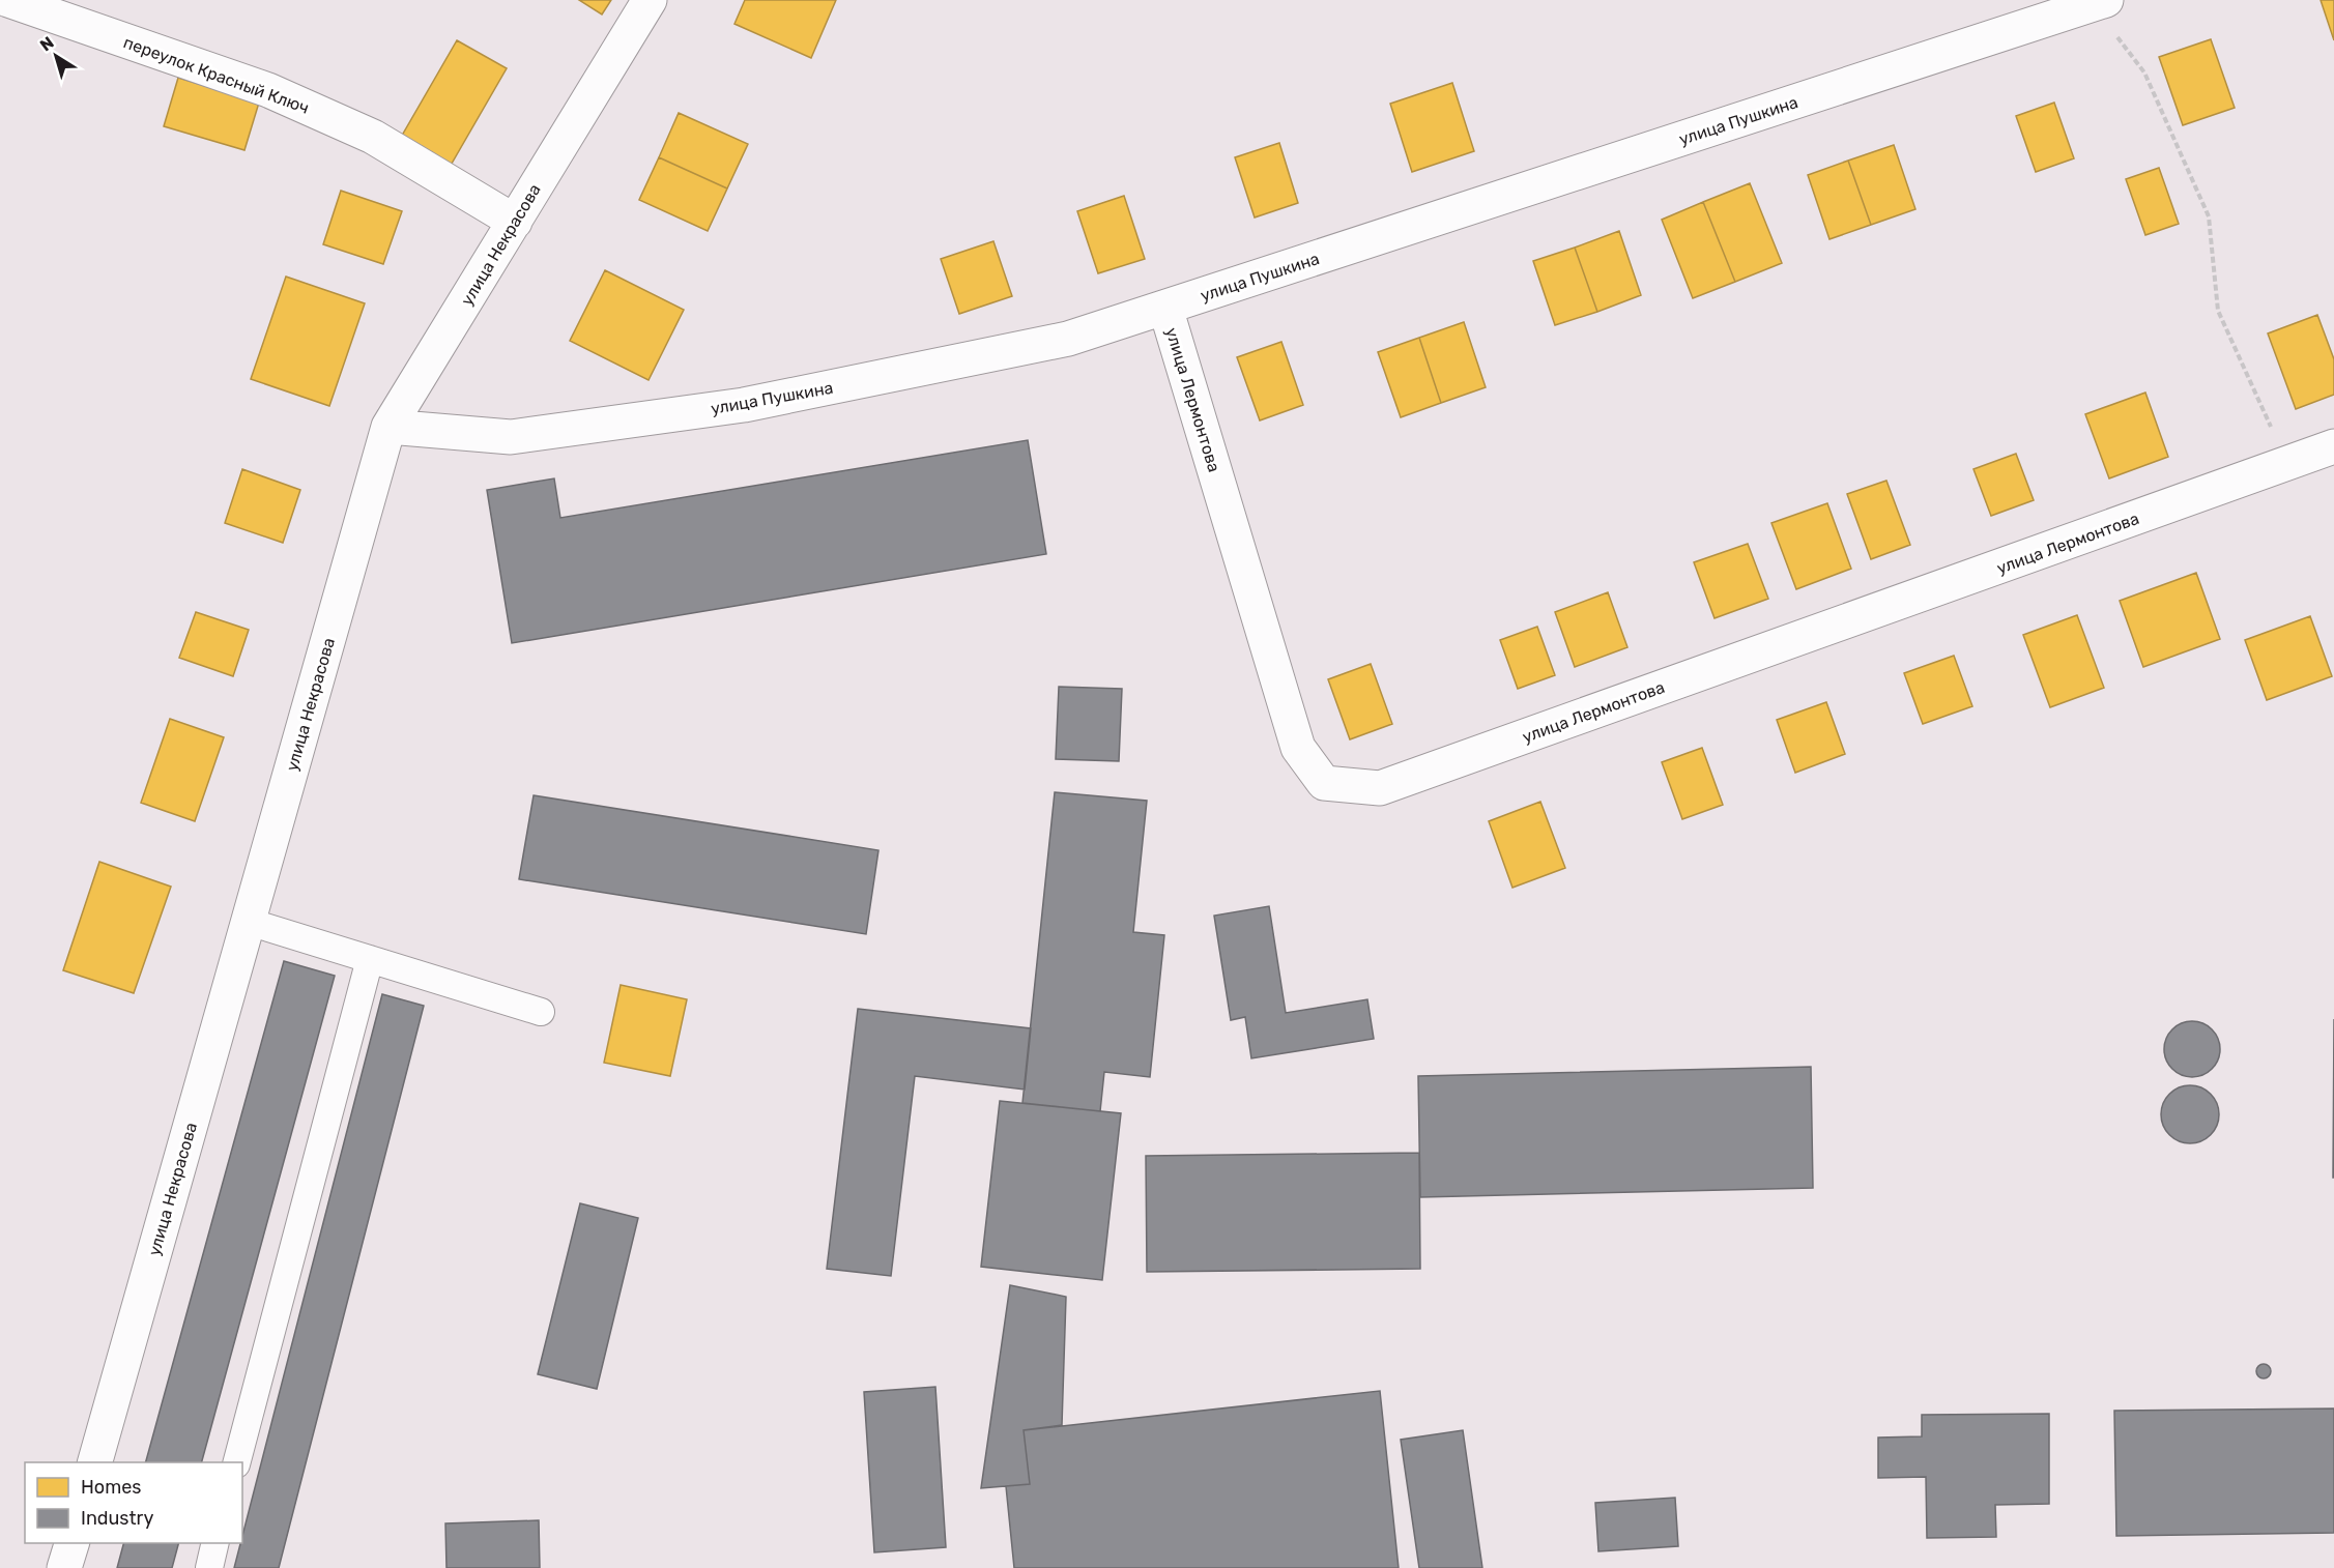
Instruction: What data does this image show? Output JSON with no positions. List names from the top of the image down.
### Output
{
  "streets": {
    "street": [
      "переулок Красный Ключ",
      "улица Пушкина",
      "улица Некрасова",
      "улица Лермонтова"
    ]
  },
  "crossings": [
    ["переулок Красный Ключ", "улица Некрасова"],
    ["улица Пушкина", "улица Некрасова"],
    ["улица Пушкина", "улица Лермонтова"]
  ],
  "legend": ["Homes", "Industry"],
  "north": "top left"
}
